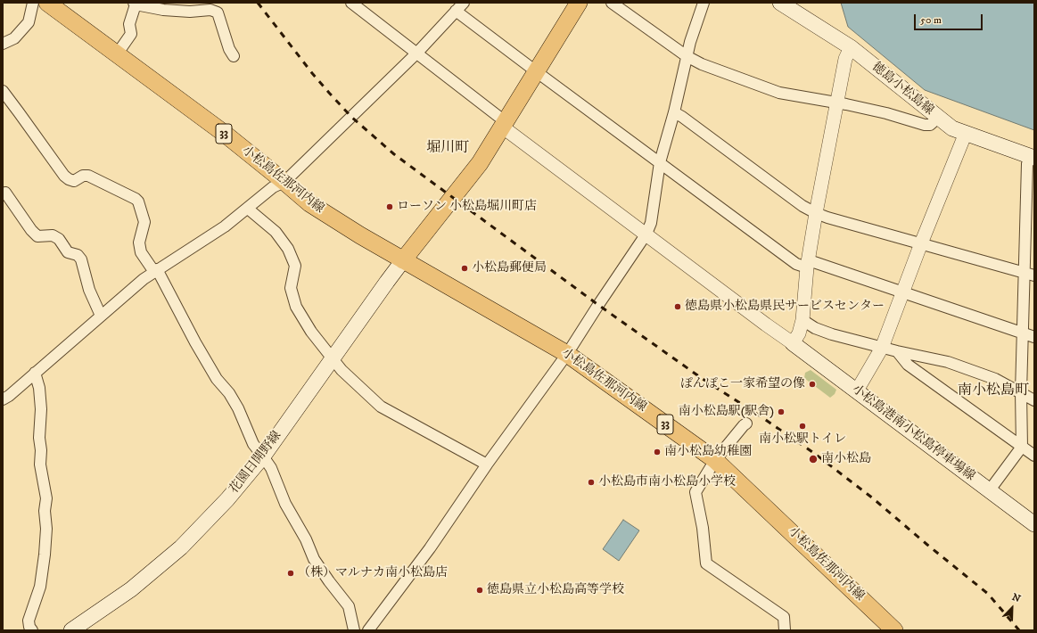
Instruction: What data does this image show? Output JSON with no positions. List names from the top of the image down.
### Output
{
  "streets": {
    "main road": [
      "徳島小松島線",
      "33",
      "小松島佐那河内線",
      "小松島港南小松島停車場線",
      "花園日開野線"
    ]
  },
  "crossings": [
    ["小松島佐那河内線", "花園日開野線"]
  ],
  "districts": ["堀川町", "南小松島町"],
  "places": [
    "ローソン 小松島堀川町店",
    "小松島郵便局",
    "徳島県小松島県民サービスセンター",
    "ぽんぽこ一家希望の像",
    "南小松島駅(駅舎)",
    "南小松駅トイレ",
    "南小松島幼稚園",
    "南小松島",
    "小松島市南小松島小学校",
    "（株）マルナカ南小松島店",
    "徳島県立小松島高等学校"
  ],
  "scale_bar": "50 m",
  "north": "top right"
}
